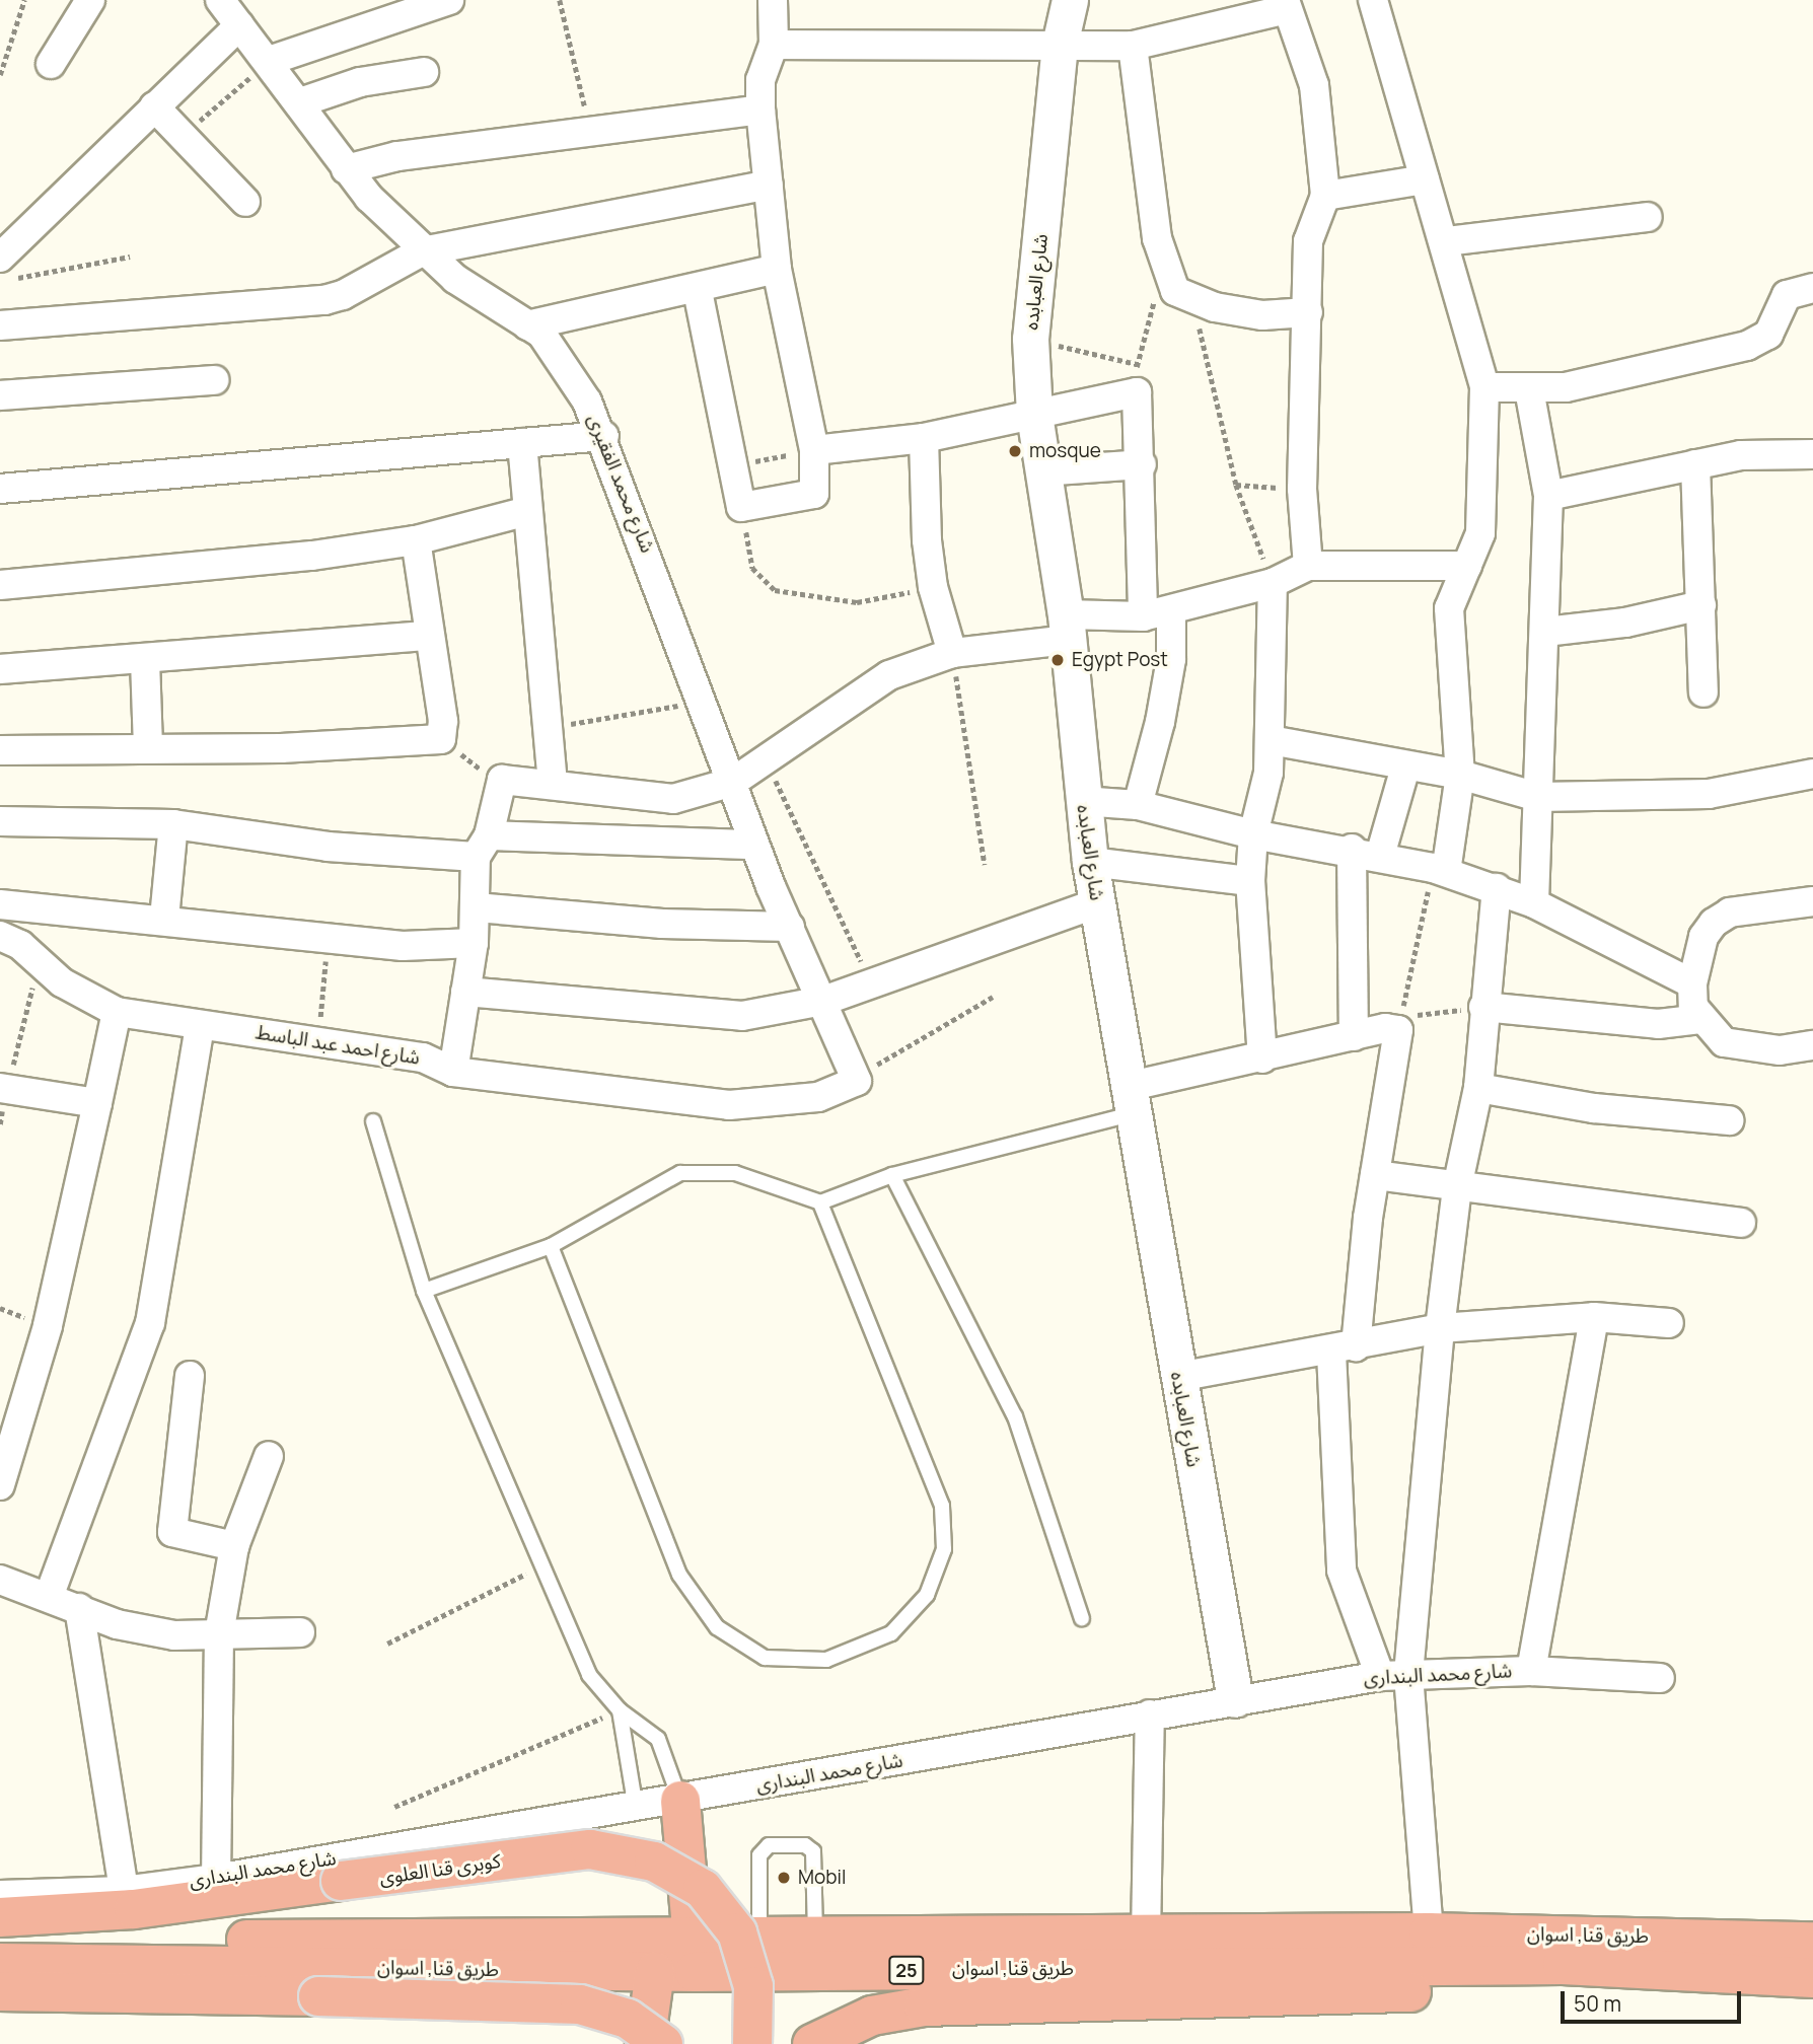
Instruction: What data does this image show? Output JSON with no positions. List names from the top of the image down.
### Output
{
  "streets": {
    "highway": ["كوبرى قنا العلوى", "طريق قنا, اسوان", "25"],
    "street": [
      "شارع العبابده",
      "شارع محمد الفقيرى",
      "شارع احمد عبد الباسط",
      "شارع محمد البندارى"
    ]
  },
  "crossings": [
    ["شارع العبابده", "شارع محمد البندارى"],
    ["شارع محمد الفقيرى", "شارع احمد عبد الباسط"]
  ],
  "places": ["mosque", "Egypt Post", "Mobil"],
  "scale_bar": "50 m"
}
